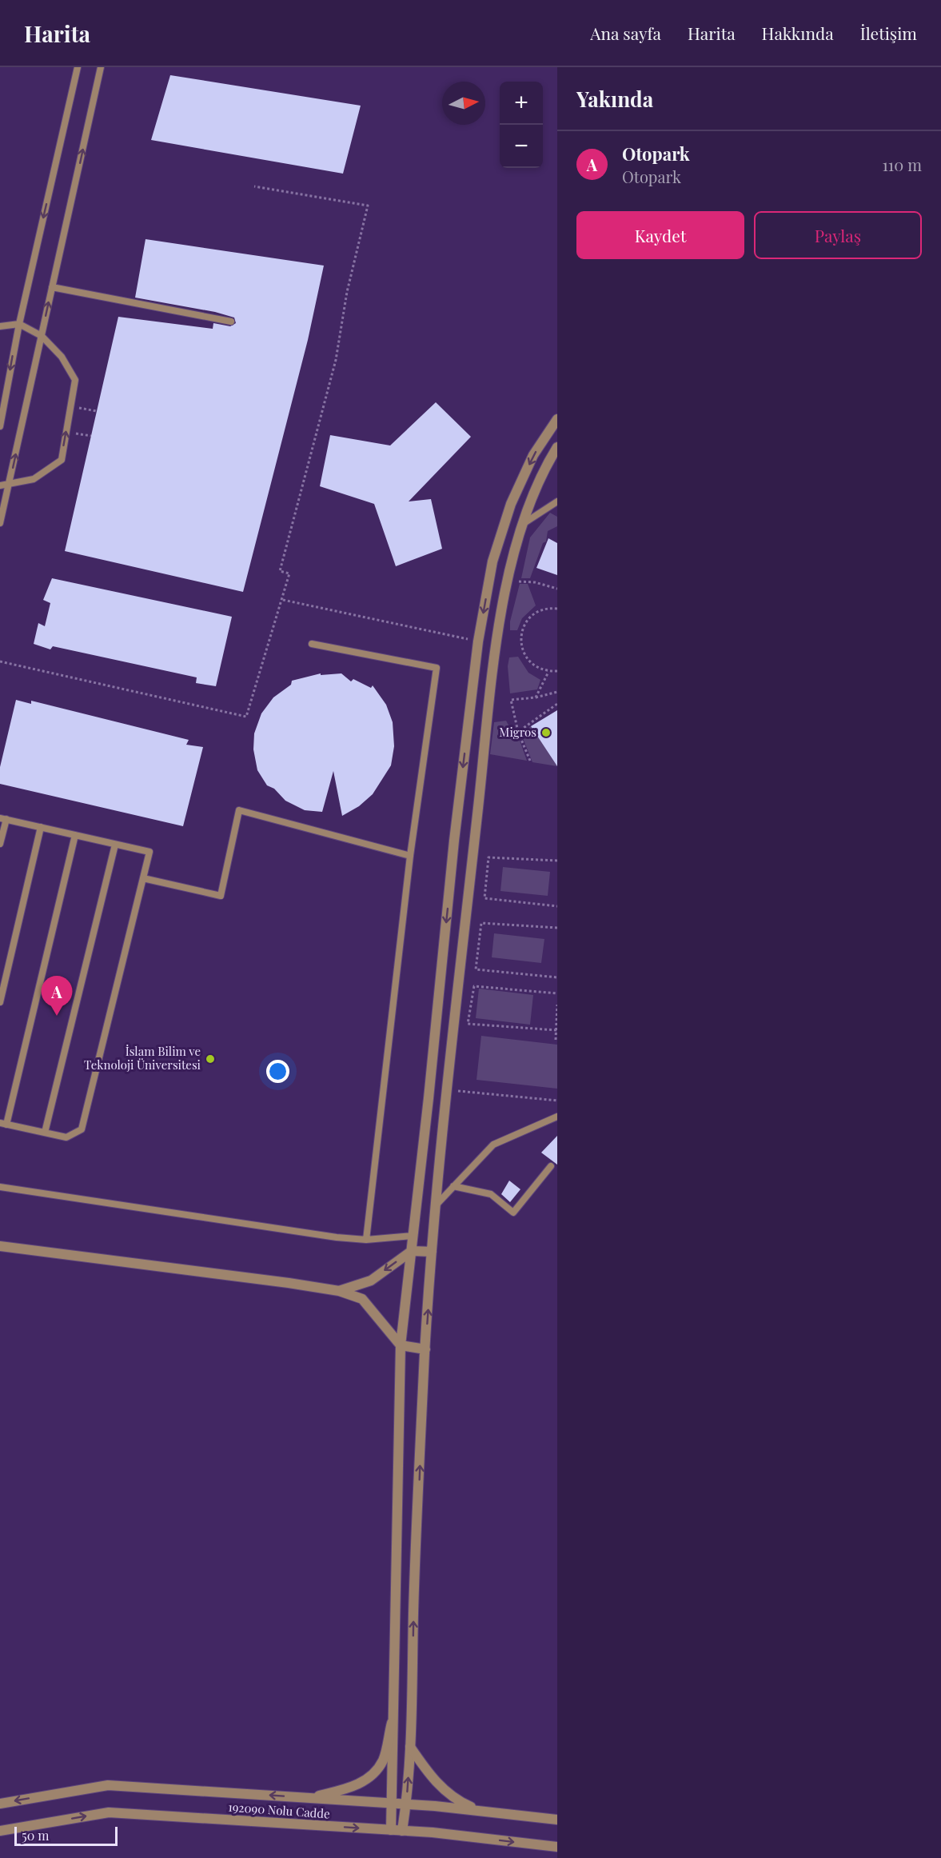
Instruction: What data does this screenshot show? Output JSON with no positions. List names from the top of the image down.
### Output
{
  "streets": {
    "street": ["192090 Nolu Cadde"]
  },
  "places": ["Migros", "İslam Bilim ve Teknoloji Üniversitesi"],
  "scale_bar": "50 m",
  "north": "right",
  "page": {
    "header": "Harita",
    "nav": [
      "Ana sayfa",
      "Harita",
      "Hakkında",
      "İletişim"
    ],
    "heading": "Yakında",
    "map_buttons": ["+", "−"],
    "list": [
      {
        "mark": "A",
        "name": "Otopark",
        "note": "Otopark",
        "value": "110 m"
      }
    ],
    "buttons": ["Kaydet", "Paylaş"],
    "pins": "A",
    "scale": "50 m"
  }
}
